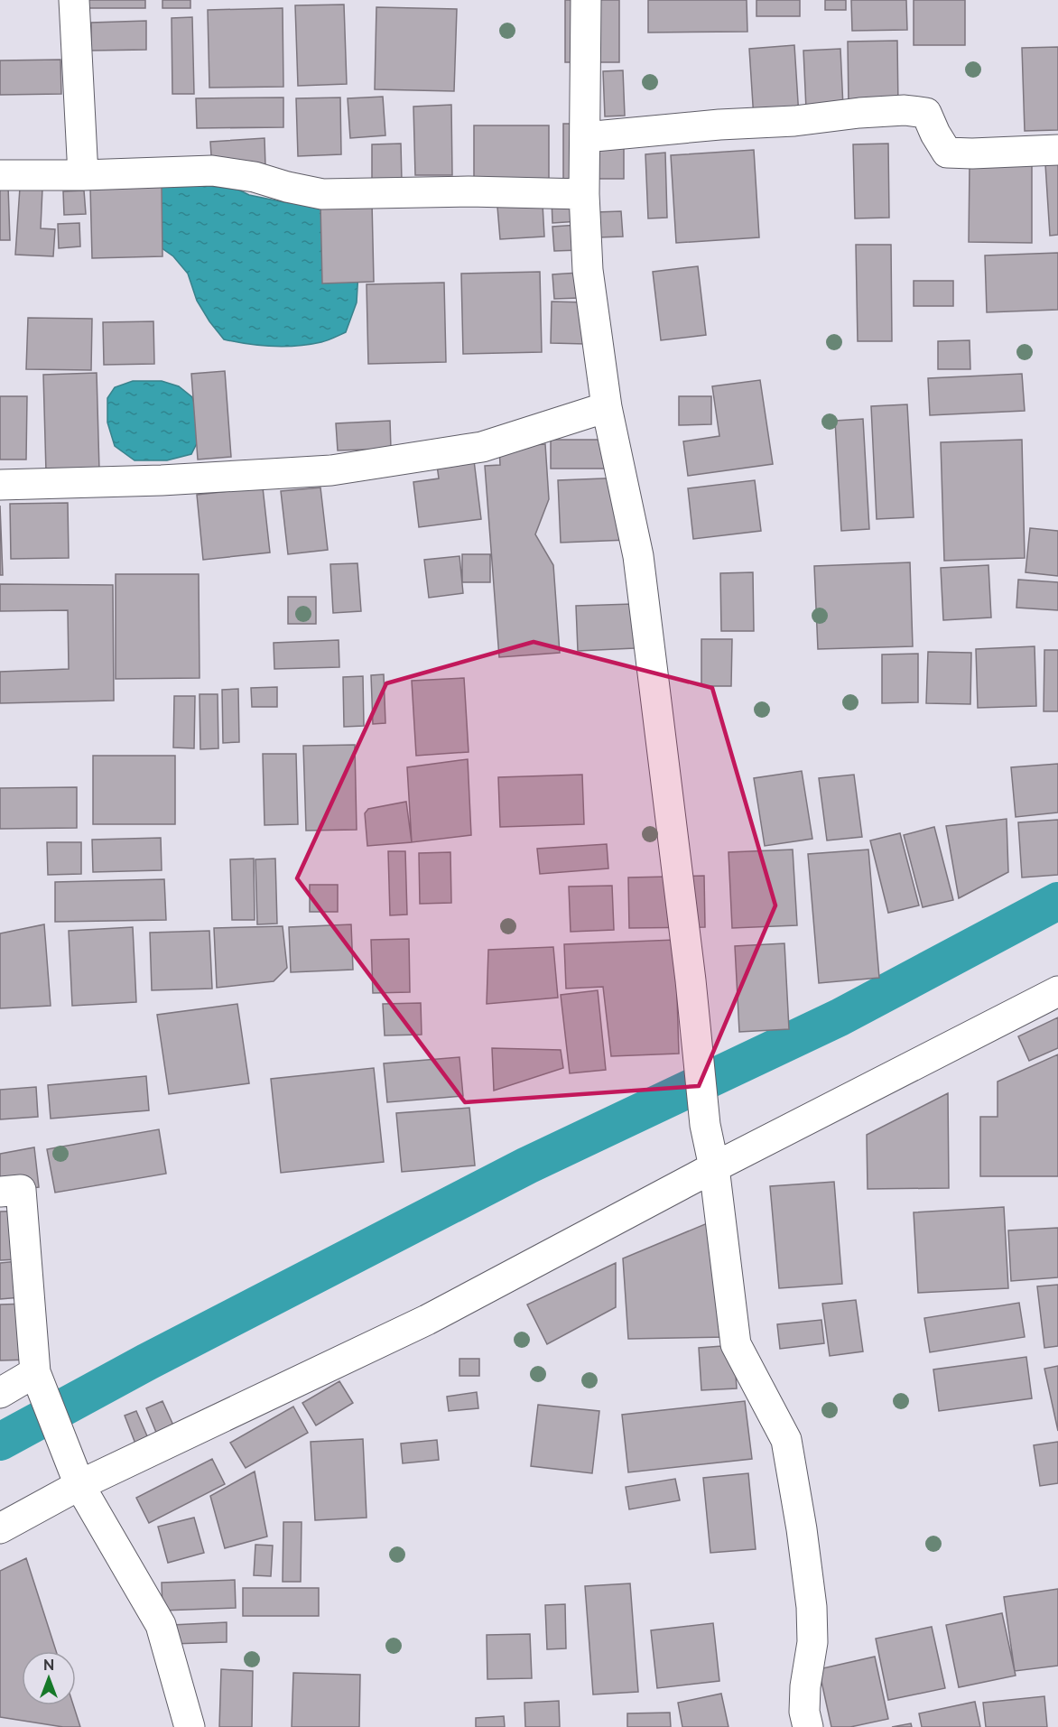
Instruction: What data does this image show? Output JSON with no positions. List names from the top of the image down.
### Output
{
  "north": "top"
}
